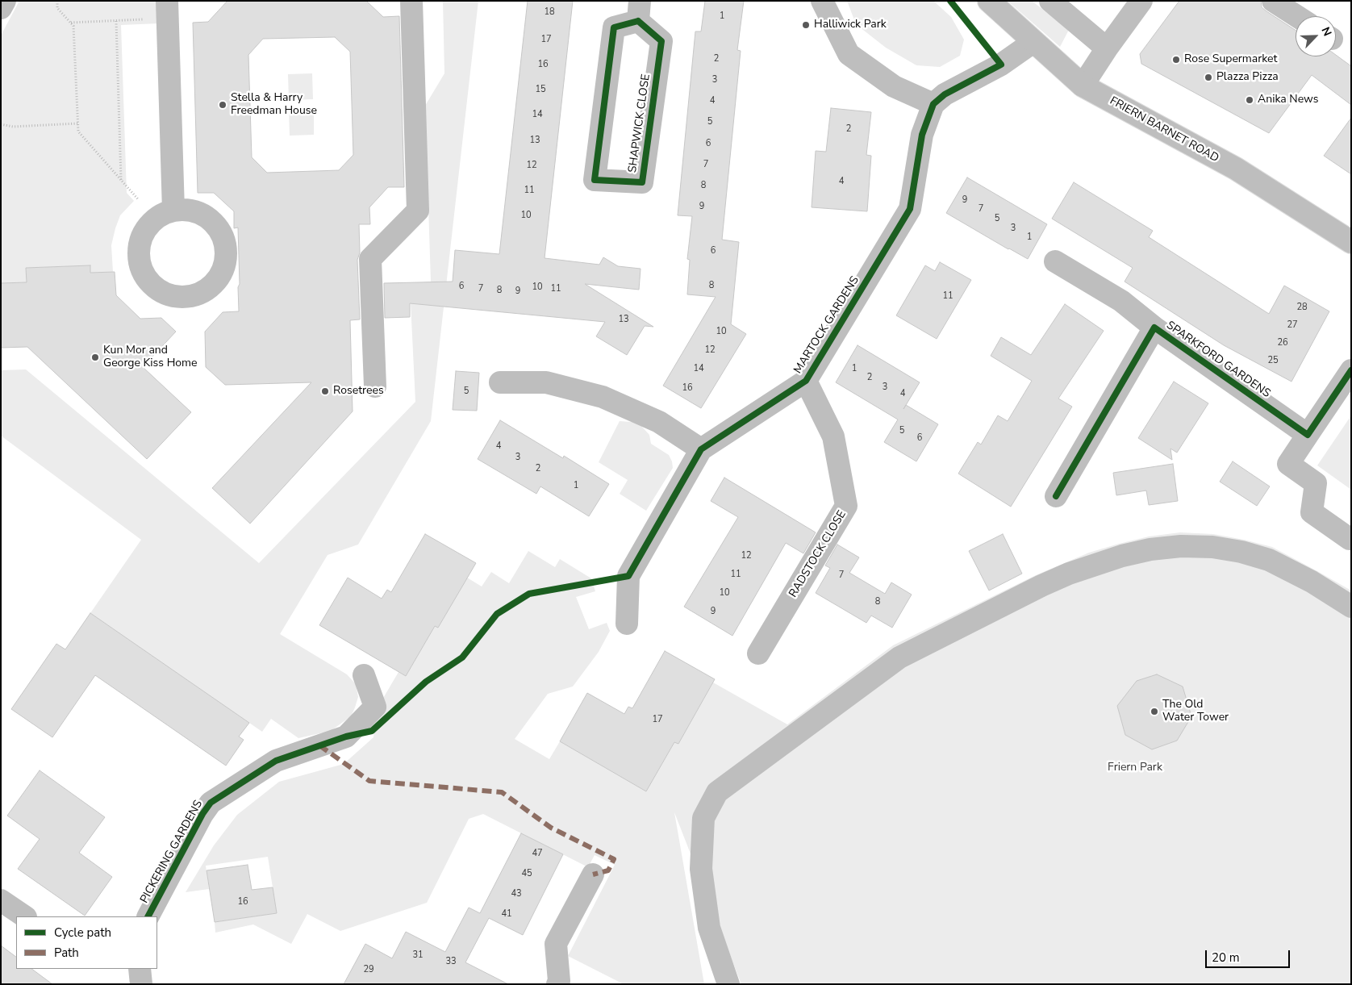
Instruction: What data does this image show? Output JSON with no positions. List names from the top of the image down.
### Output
{
  "streets": {
    "street": [
      "SHAPWICK CLOSE",
      "FRIERN BARNET ROAD",
      "MARTOCK GARDENS",
      "SPARKFORD GARDENS",
      "RADSTOCK CLOSE",
      "PICKERING GARDENS"
    ]
  },
  "crossings": [
    ["MARTOCK GARDENS", "RADSTOCK CLOSE"]
  ],
  "parks": ["Friern Park"],
  "places": [
    "Halliwick Park",
    "Rose Supermarket",
    "Plazza Pizza",
    "Anika News",
    "Stella & Harry Freedman House",
    "Kun Mor and George Kiss Home",
    "Rosetrees",
    "The Old Water Tower"
  ],
  "house_numbers": [
    "18",
    "1",
    "17",
    "2",
    "16",
    "3",
    "15",
    "4",
    "14",
    "5",
    "2",
    "13",
    "6",
    "7",
    "12",
    "4",
    "8",
    "11",
    "9",
    "9",
    "7",
    "10",
    "5",
    "3",
    "1",
    "6",
    "8",
    "6",
    "10",
    "7",
    "11",
    "8",
    "9",
    "11",
    "28",
    "13",
    "27",
    "10",
    "26",
    "12",
    "25",
    "14",
    "1",
    "2",
    "3",
    "16",
    "5",
    "4",
    "5",
    "6",
    "4",
    "3",
    "2",
    "1",
    "12",
    "11",
    "7",
    "10",
    "8",
    "9",
    "17",
    "47",
    "45",
    "43",
    "16",
    "41",
    "31",
    "33",
    "29"
  ],
  "legend": ["Cycle path", "Path"],
  "scale_bar": "20 m",
  "north": "top right"
}
